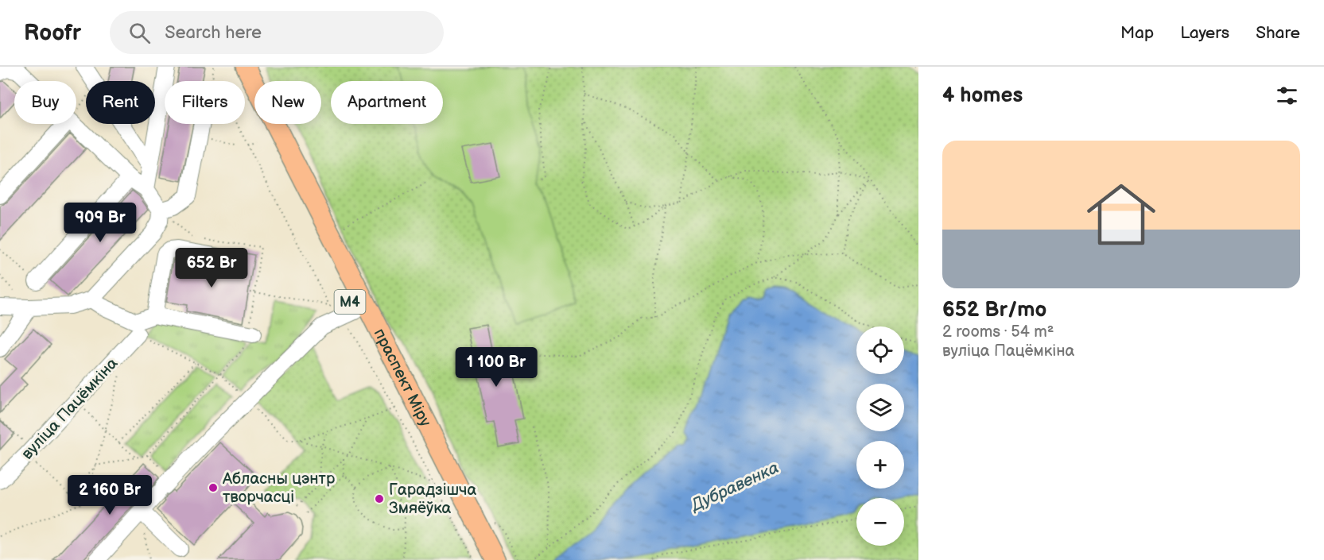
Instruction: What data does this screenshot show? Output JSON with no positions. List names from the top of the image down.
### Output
{
  "streets": {
    "main road": ["М4", "праспект Міру"],
    "street": ["вуліца Пацёмкіна"]
  },
  "water": ["Дубравенка"],
  "places": ["Абласны цэнтр творчасці", "Гарадзішча Змяёўка"],
  "page": {
    "header": "Roofr",
    "search": "Search here",
    "nav": ["Map", "Layers", "Share"],
    "heading": "4 homes",
    "chip": [
      "Buy",
      "Rent",
      "Filters",
      "New",
      "Apartment"
    ],
    "list": [
      {
        "name": "652 Br/mo",
        "note": "2 rooms · 54 m² · вуліца Пацёмкіна"
      }
    ],
    "price": [
      "909 Br",
      "652 Br",
      "1 100 Br",
      "2 160 Br"
    ],
    "map_buttons": ["+", "−"]
  }
}
